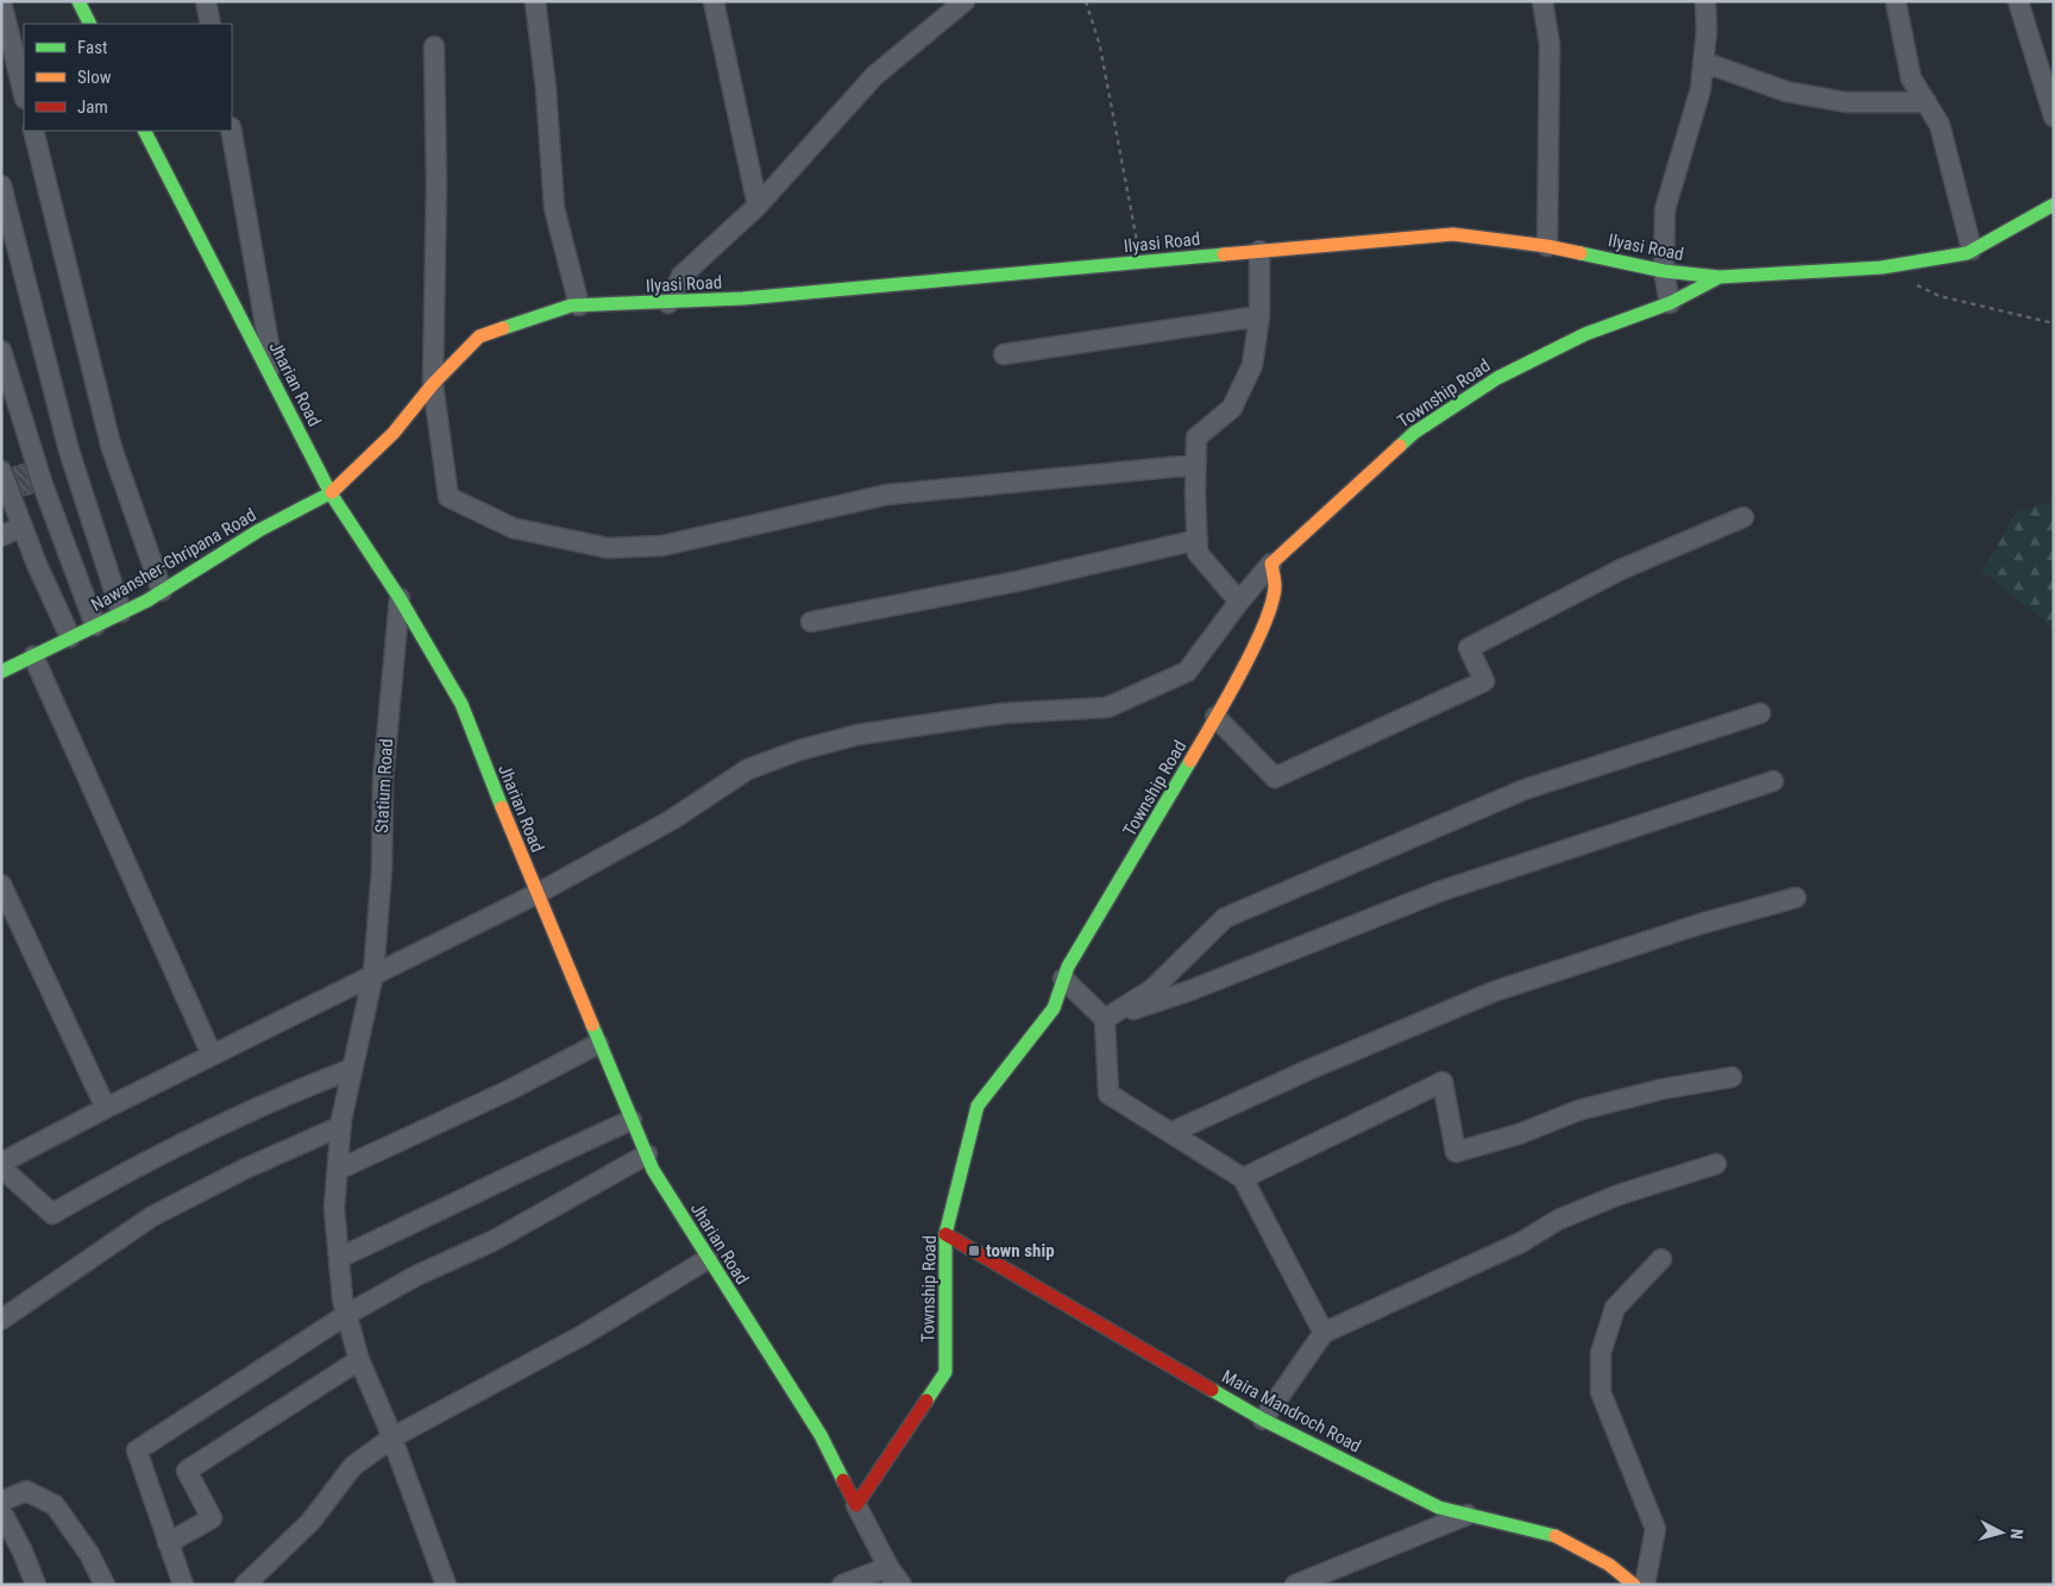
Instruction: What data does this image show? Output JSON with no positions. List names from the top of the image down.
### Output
{
  "streets": {
    "street": [
      "Ilyasi Road",
      "Jharian Road",
      "Township Road",
      "Nawansher-Ghripana Road",
      "Statium Road",
      "Maira Mandroch Road"
    ]
  },
  "crossings": [
    ["Ilyasi Road", "Jharian Road"],
    ["Ilyasi Road", "Township Road"],
    ["Ilyasi Road", "Nawansher-Ghripana Road"],
    ["Jharian Road", "Township Road"],
    ["Jharian Road", "Nawansher-Ghripana Road"],
    ["Jharian Road", "Statium Road"],
    ["Township Road", "Maira Mandroch Road"]
  ],
  "places": {
    "transit": ["town ship"]
  },
  "legend": ["Fast", "Slow", "Jam"],
  "north": "right"
}
